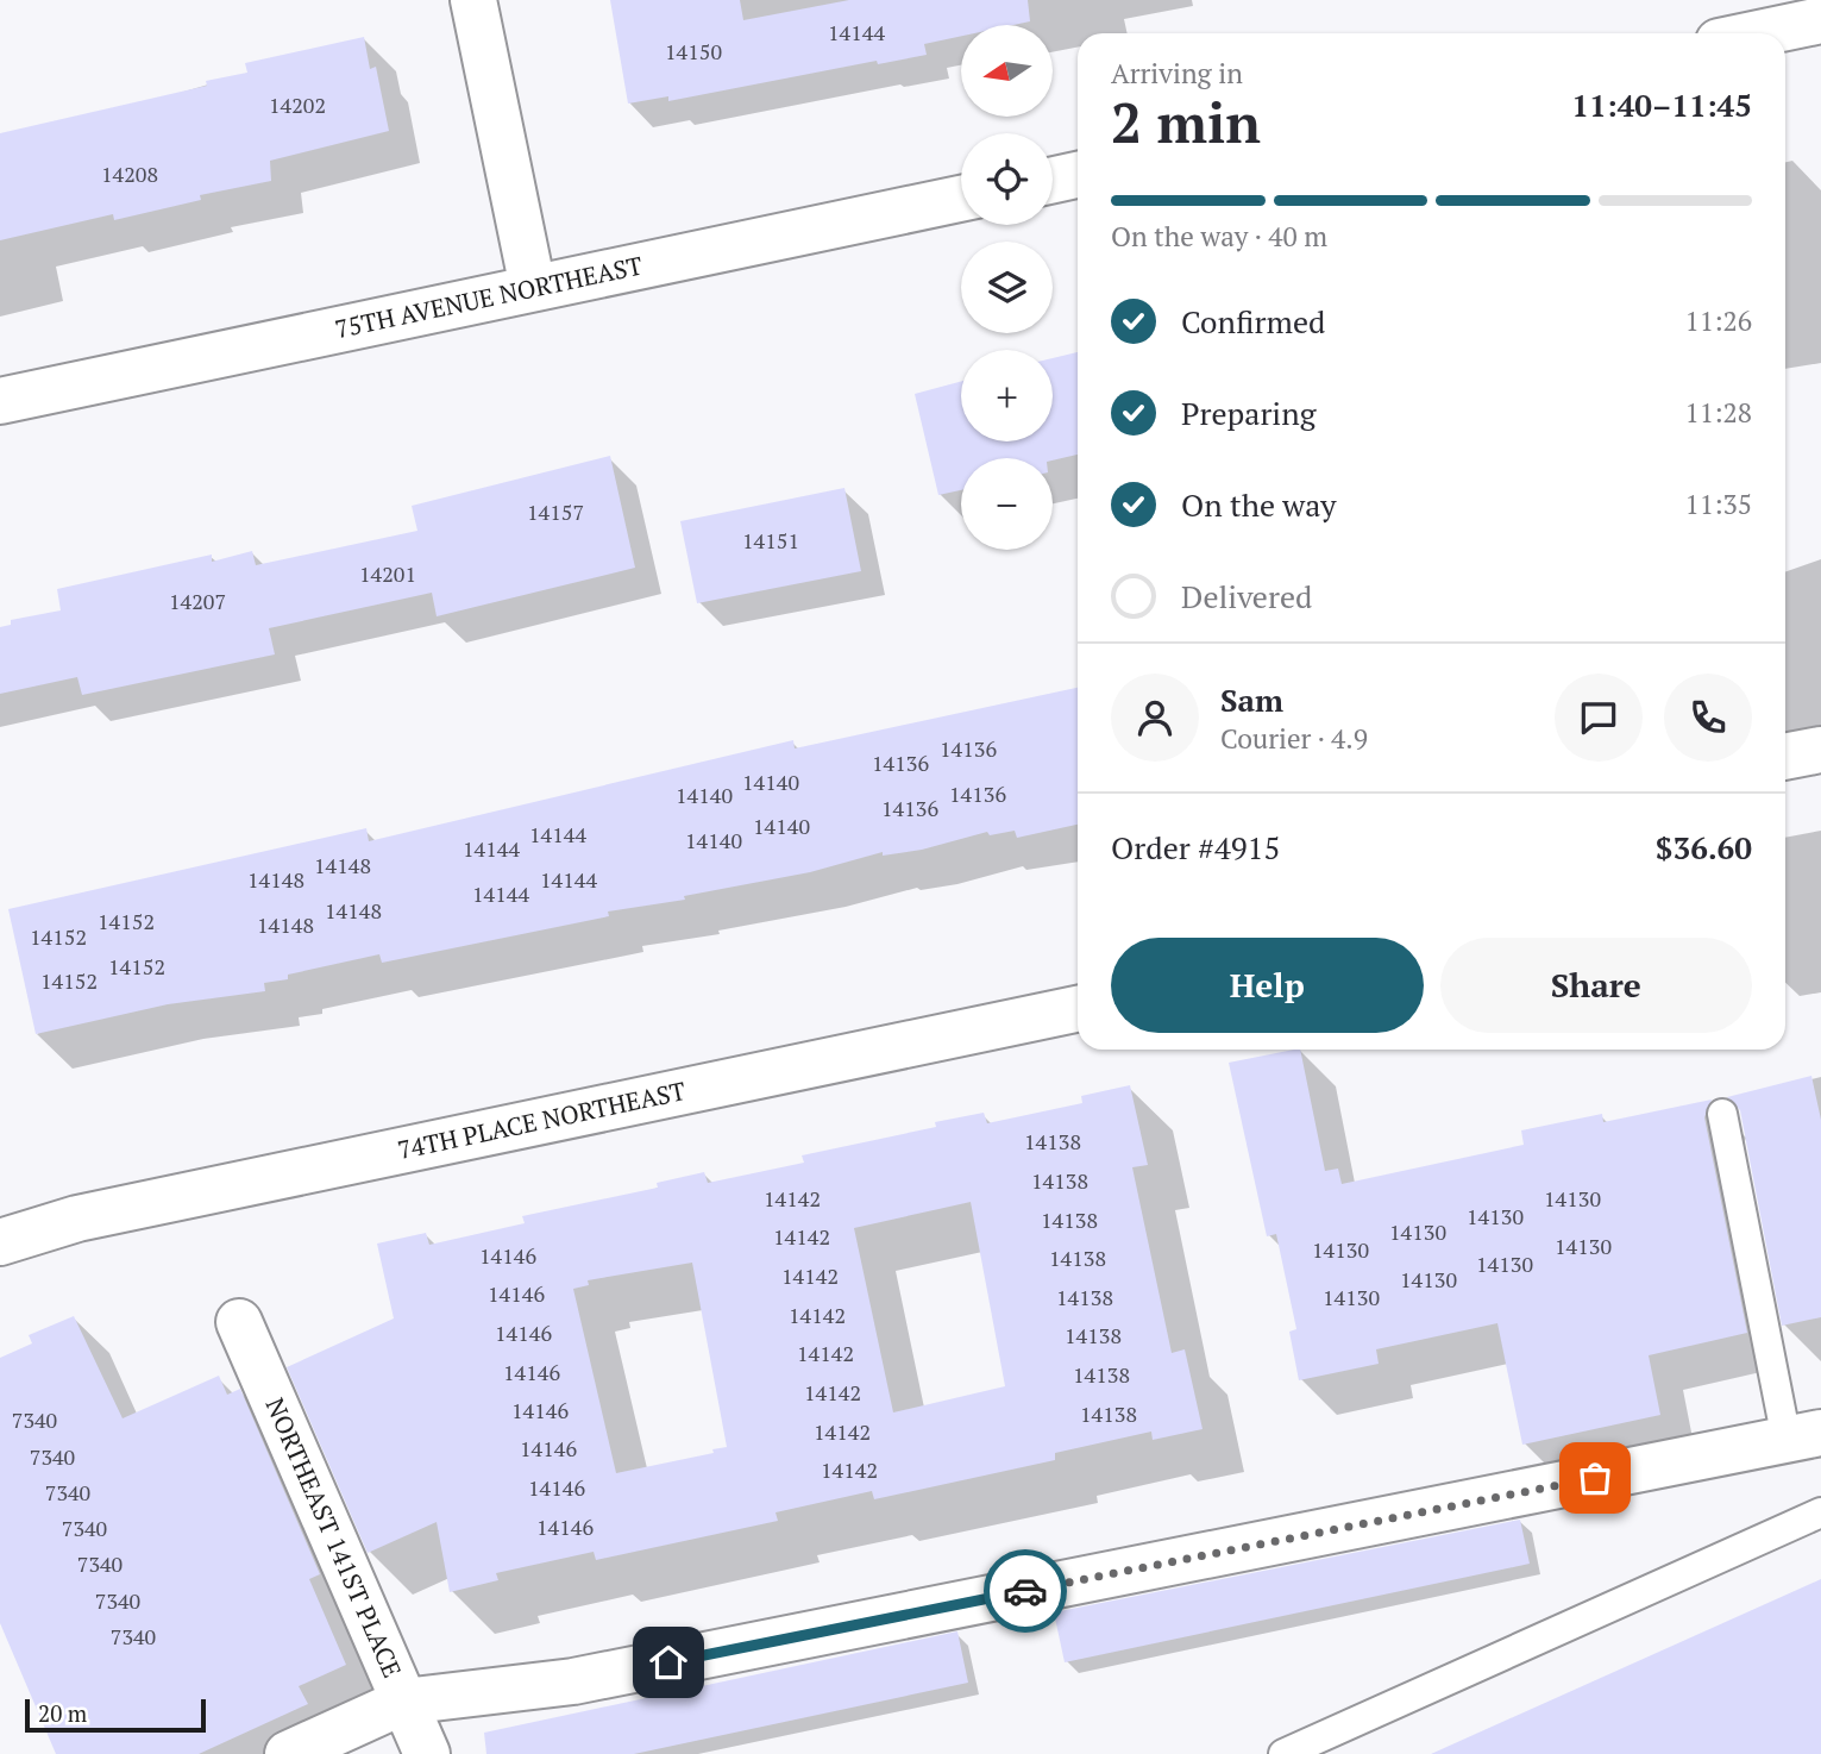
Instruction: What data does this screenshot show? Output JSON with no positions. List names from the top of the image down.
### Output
{
  "streets": {
    "street": ["75TH AVENUE NORTHEAST", "74TH PLACE NORTHEAST", "NORTHEAST 141ST PLACE"]
  },
  "house_numbers": [
    "14144",
    "14150",
    "14202",
    "14208",
    "14157",
    "14151",
    "14201",
    "14207",
    "14136",
    "14136",
    "14140",
    "14136",
    "14140",
    "14136",
    "14140",
    "14144",
    "14140",
    "14144",
    "14148",
    "14148",
    "14144",
    "14144",
    "14148",
    "14152",
    "14148",
    "14152",
    "14152",
    "14152",
    "14138",
    "14138",
    "14142",
    "14130",
    "14130",
    "14138",
    "14130",
    "14142",
    "14130",
    "14130",
    "14146",
    "14138",
    "14130",
    "14142",
    "14130",
    "14146",
    "14138",
    "14130",
    "14142",
    "14146",
    "14138",
    "14142",
    "14146",
    "14138",
    "14142",
    "14146",
    "14138",
    "7340",
    "14142",
    "14146",
    "7340",
    "14142",
    "14146",
    "7340",
    "14146",
    "7340",
    "7340",
    "7340",
    "7340"
  ],
  "scale_bar": "20 m",
  "north": "left",
  "page": {
    "map_buttons": ["+", "−"],
    "heading": ["2 min", "Arriving in", "11:40–11:45"],
    "panel": [
      "Sam",
      "Courier · 4.9",
      "Order #4915",
      "$36.60"
    ],
    "bar": "On the way · 40 m",
    "list": [
      ["Confirmed", "11:26"],
      ["Preparing", "11:28"],
      ["On the way", "11:35"],
      "Delivered"
    ],
    "buttons": ["Help", "Share"],
    "scale": "20 m"
  }
}
